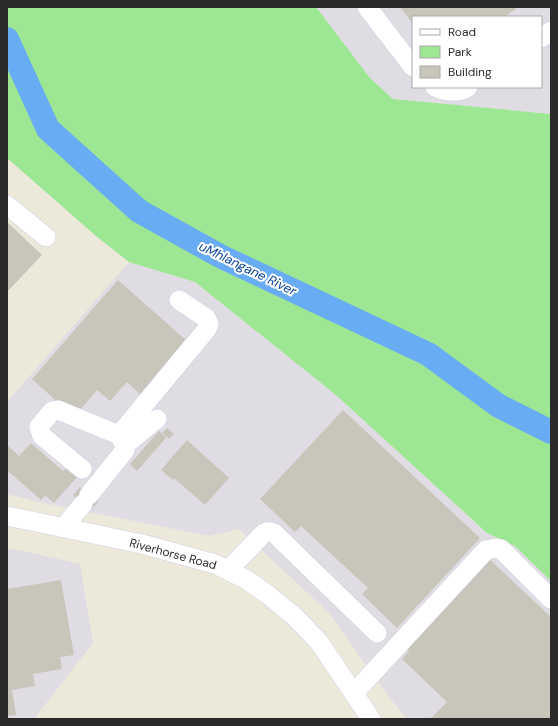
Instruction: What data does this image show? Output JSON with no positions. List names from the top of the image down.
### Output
{
  "streets": {
    "lane": ["Riverhorse Road"]
  },
  "water": ["uMhlangane River"],
  "legend": ["Road", "Park", "Building"]
}
